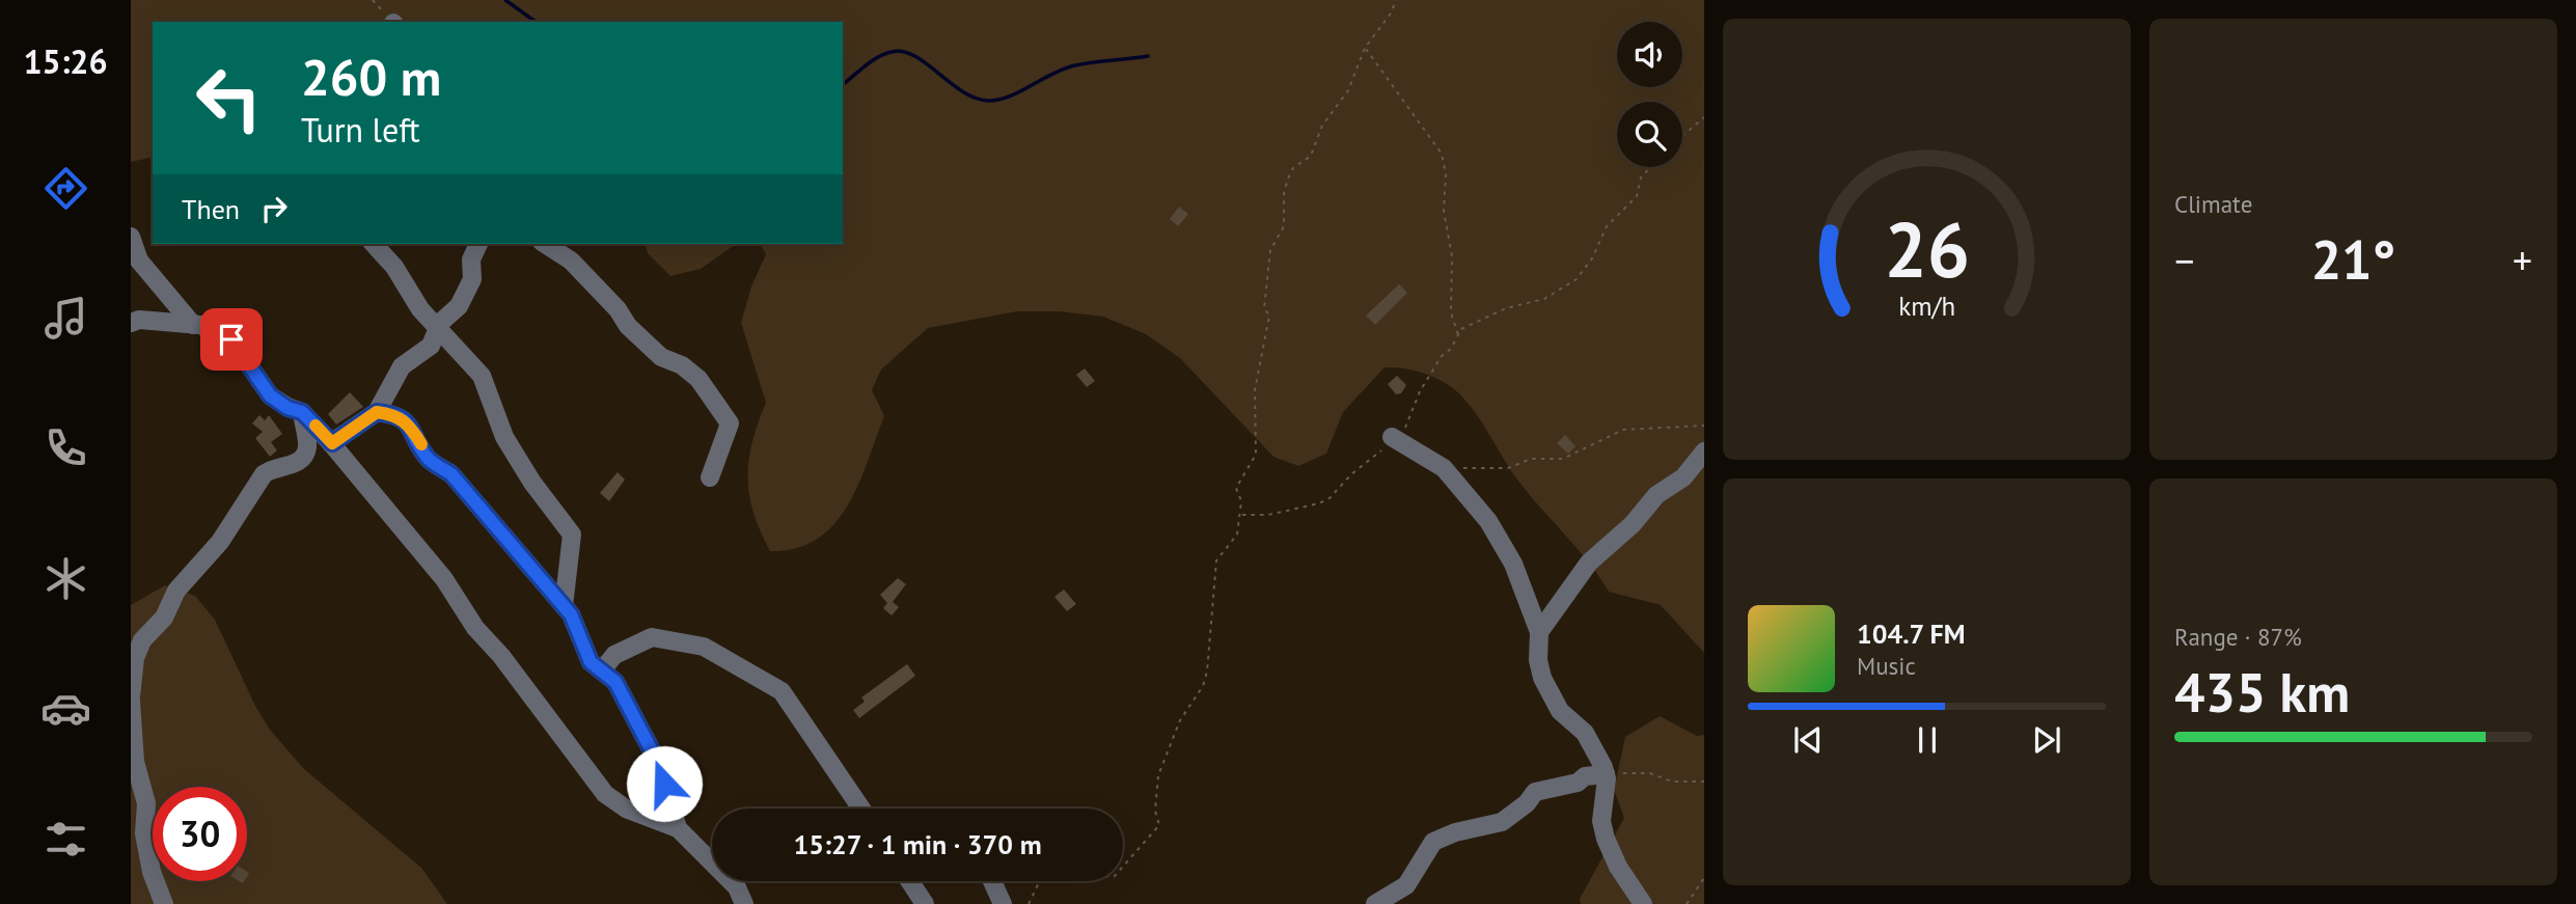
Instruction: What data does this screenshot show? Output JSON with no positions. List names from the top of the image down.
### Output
{
  "page": {
    "tabs": "15:26",
    "tile": [
      "Climate",
      ["Range · 87%", "435 km"]
    ],
    "turn": ["260 m", "Turn left"],
    "then": "Then",
    "heat": ["−", "21°", "+"],
    "song": ["104.7 FM", "Music"],
    "limit": "30",
    "trip": "15:27 · 1 min · 370 m",
    "gauge": ["26", "km/h"]
  }
}
